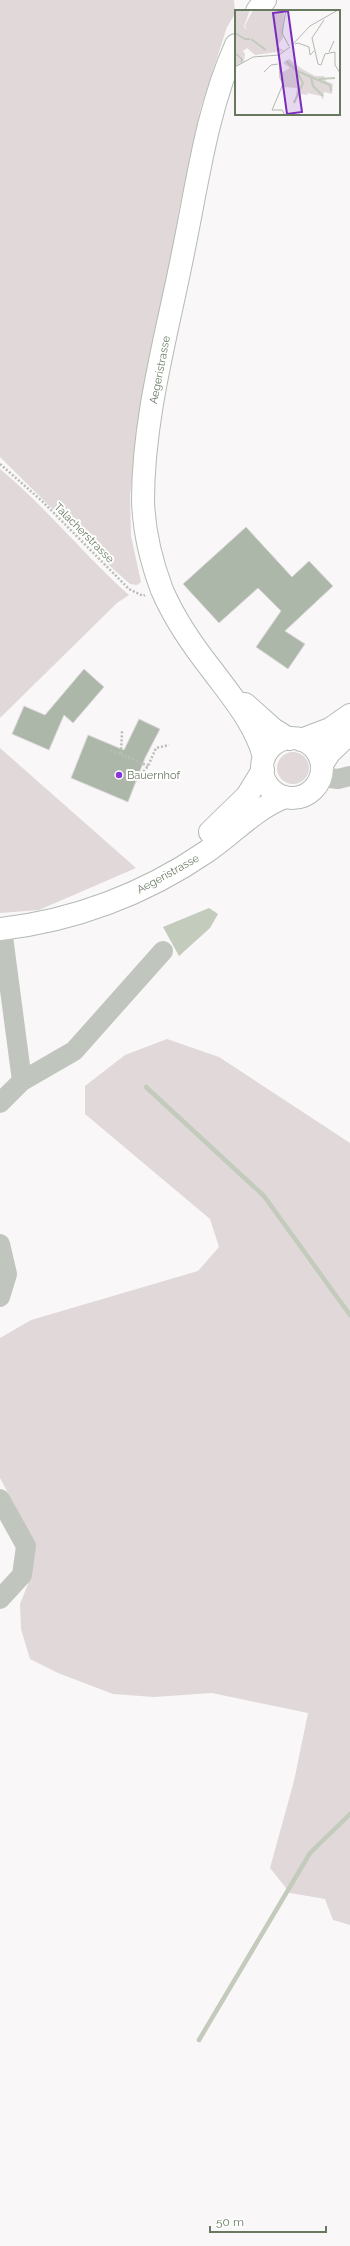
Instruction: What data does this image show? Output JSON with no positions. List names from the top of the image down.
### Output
{
  "streets": {
    "main road": ["Aegeristrasse"],
    "path": ["Talacherstrasse"]
  },
  "crossings": [
    ["Aegeristrasse", "Talacherstrasse"]
  ],
  "places": ["Bauernhof"],
  "scale_bar": "50 m"
}
